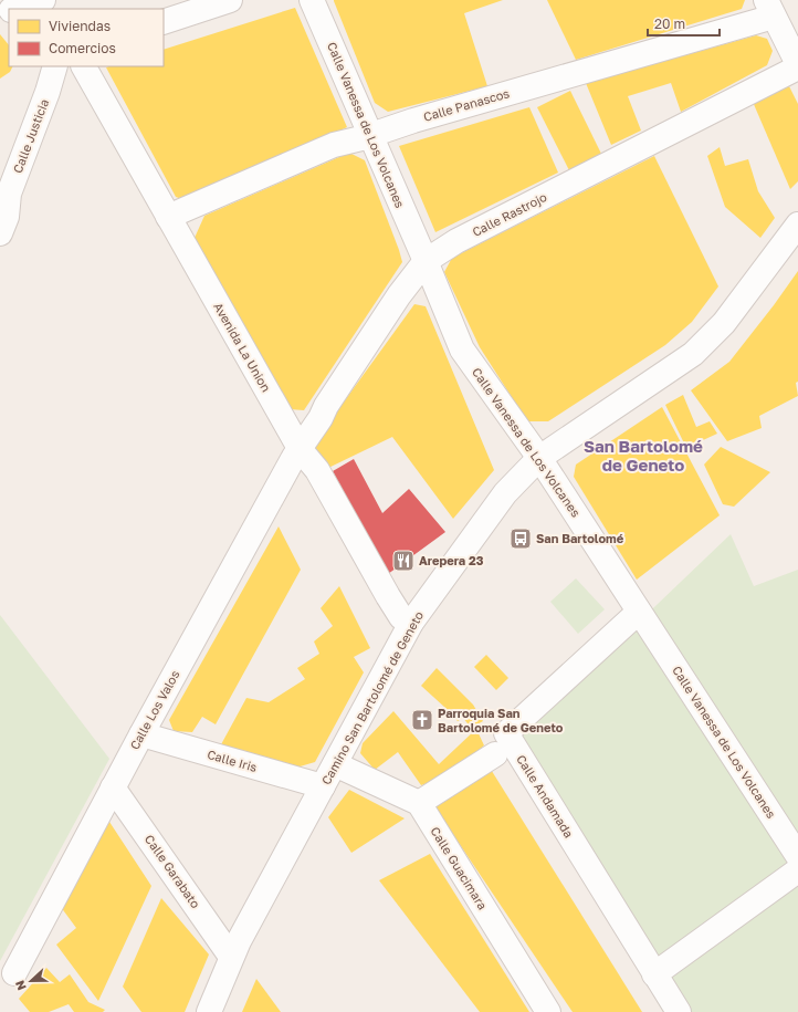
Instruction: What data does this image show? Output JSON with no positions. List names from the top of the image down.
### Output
{
  "streets": {
    "street": [
      "Calle Panascos",
      "Calle Vanessa de Los Volcanes",
      "Calle Justicia",
      "Calle Rastrojo",
      "Avenida La Union",
      "Camino San Bartolomé de Geneto",
      "Calle Los Valos",
      "Calle Iris",
      "Calle Andamada",
      "Calle Guacimara",
      "Calle Garabato"
    ]
  },
  "crossings": [
    ["Calle Panascos", "Calle Vanessa de Los Volcanes"],
    ["Calle Panascos", "Avenida La Union"],
    ["Calle Vanessa de Los Volcanes", "Calle Rastrojo"],
    ["Calle Vanessa de Los Volcanes", "Camino San Bartolomé de Geneto"],
    ["Calle Vanessa de Los Volcanes", "Calle Andamada"],
    ["Calle Rastrojo", "Avenida La Union"],
    ["Calle Rastrojo", "Calle Los Valos"],
    ["Avenida La Union", "Camino San Bartolomé de Geneto"],
    ["Avenida La Union", "Calle Los Valos"],
    ["Camino San Bartolomé de Geneto", "Calle Iris"],
    ["Camino San Bartolomé de Geneto", "Calle Garabato"],
    ["Calle Los Valos", "Calle Iris"],
    ["Calle Los Valos", "Calle Garabato"]
  ],
  "districts": ["San Bartolomé de Geneto"],
  "places": {
    "bus stop": ["San Bartolomé"],
    "restaurant": ["Arepera 23"],
    "church": ["Parroquia San Bartolomé de Geneto"]
  },
  "legend": ["Viviendas", "Comercios"],
  "scale_bar": "20 m",
  "north": "left"
}
